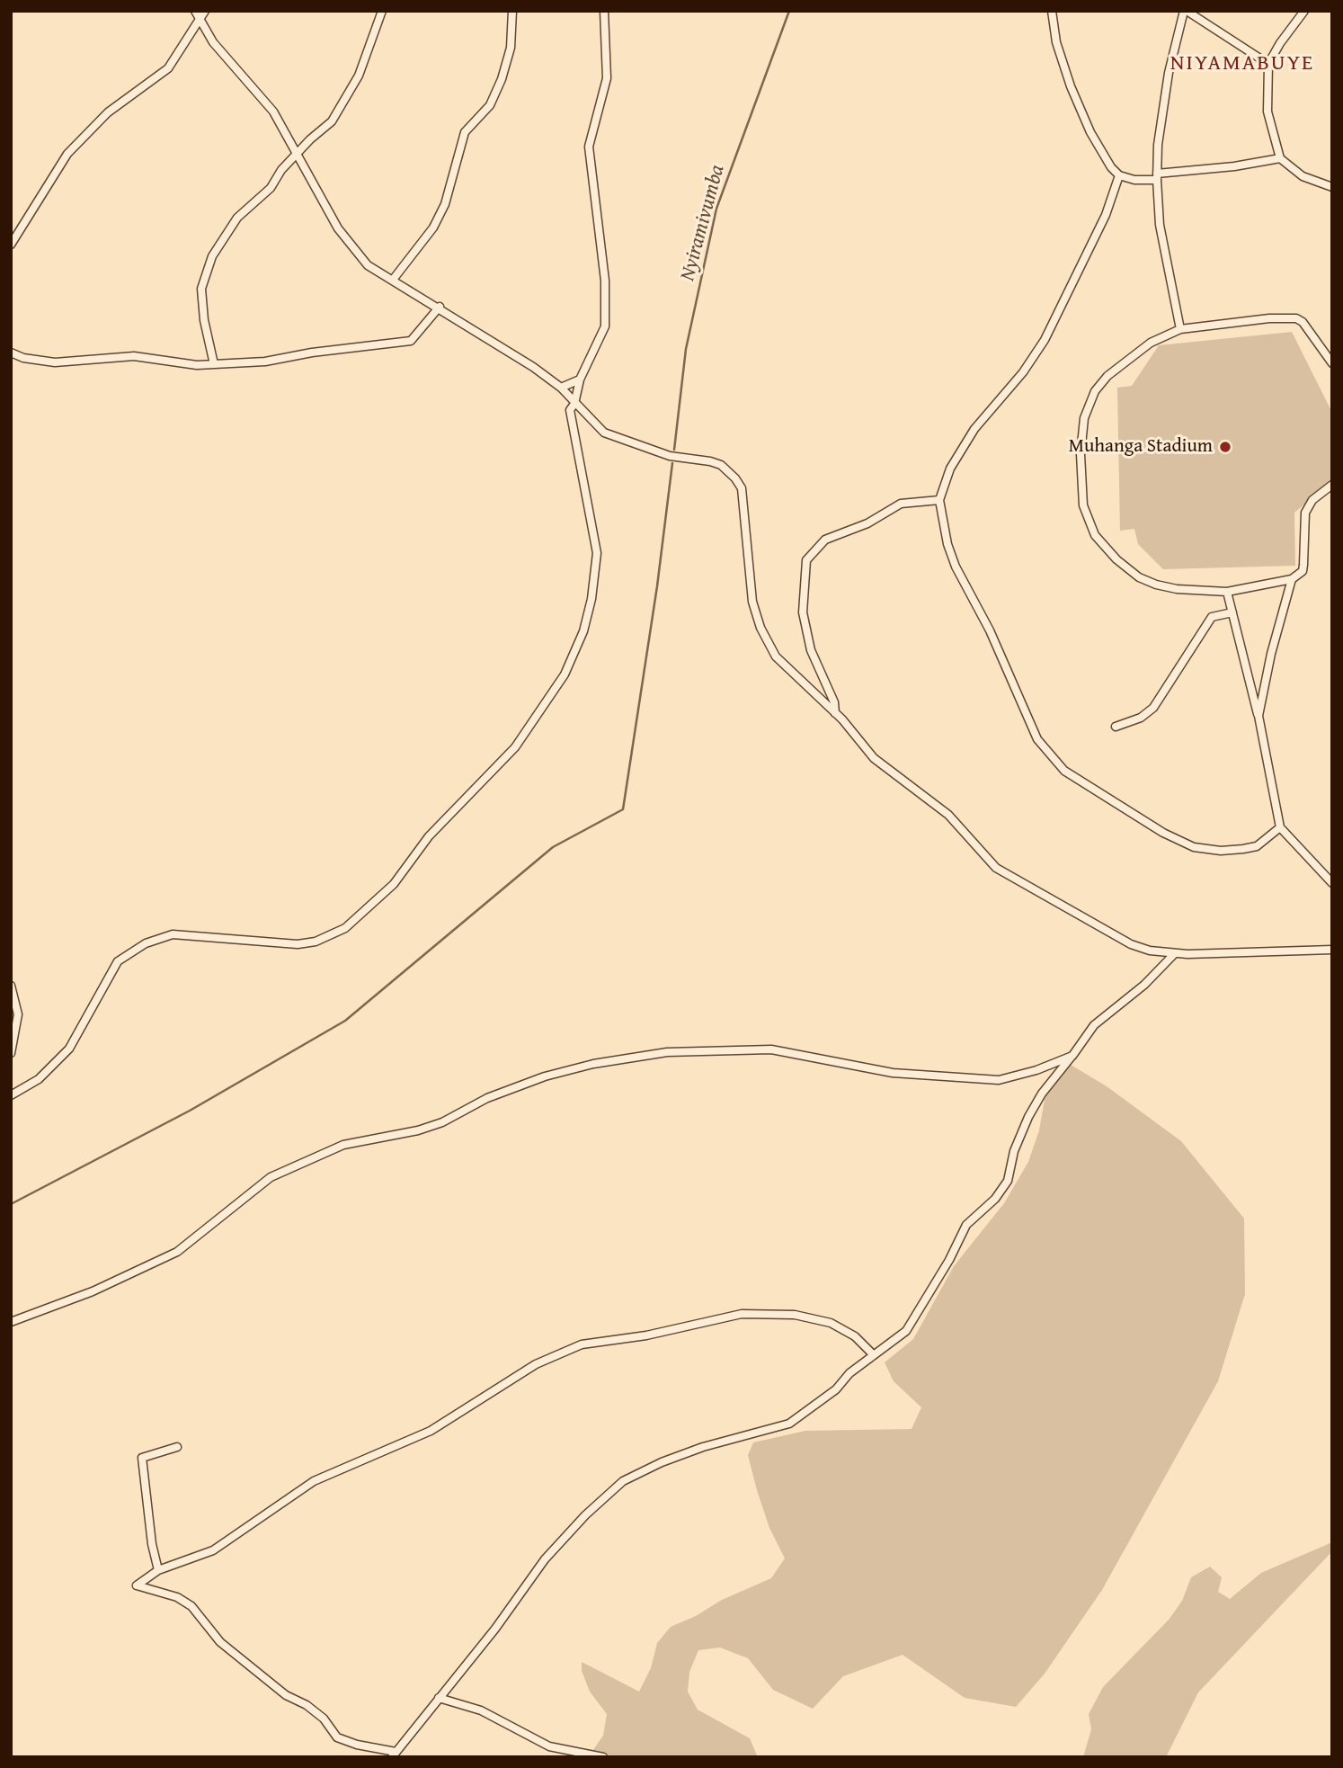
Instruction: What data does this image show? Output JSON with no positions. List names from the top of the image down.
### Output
{
  "districts": ["NIYAMABUYE"],
  "water": ["Nyiramivumba"],
  "places": ["Muhanga Stadium"]
}
